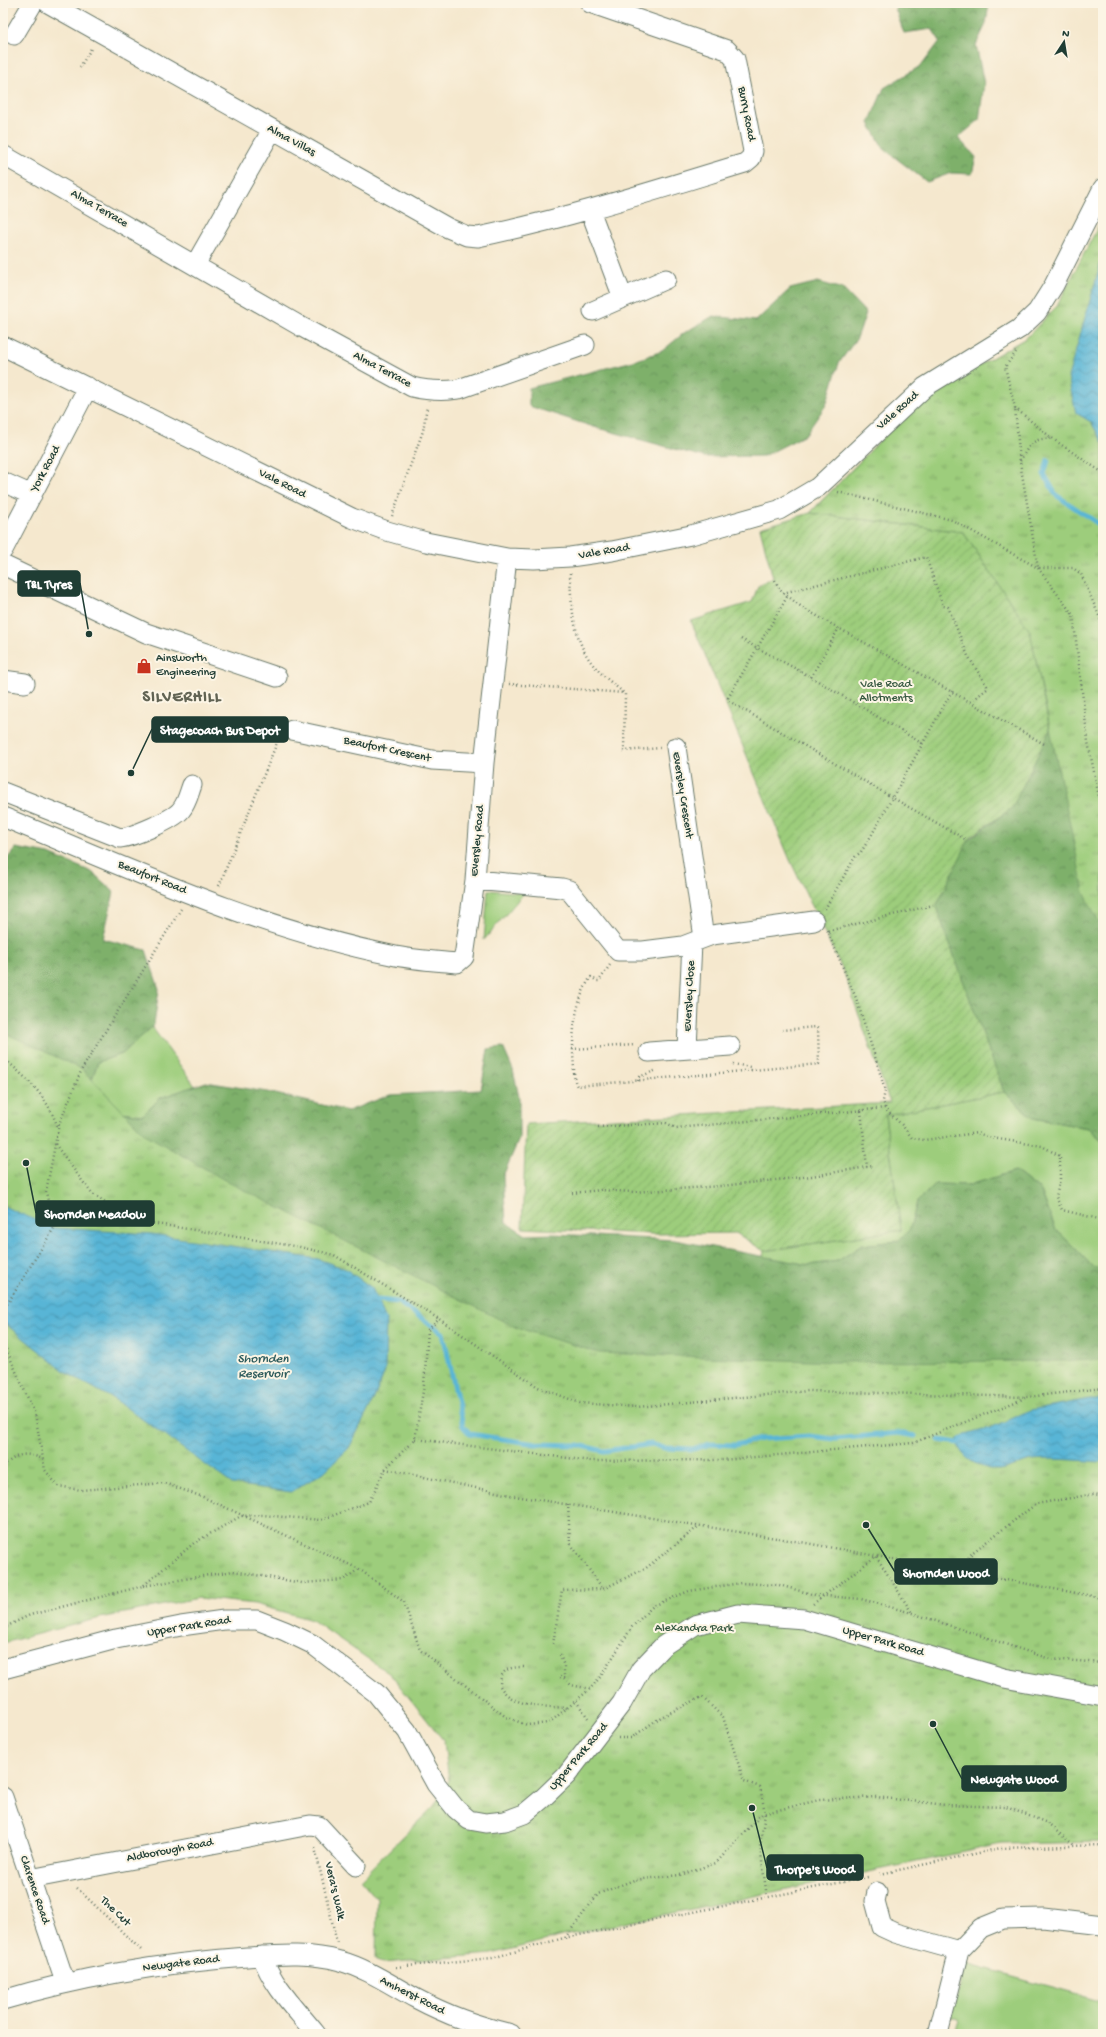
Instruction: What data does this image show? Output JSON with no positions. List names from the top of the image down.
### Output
{
  "streets": {
    "street": [
      "Burry Road",
      "Alma Villas",
      "Alma Terrace",
      "Vale Road",
      "York Road",
      "Beaufort Crescent",
      "Eversley Crescent",
      "Eversley Road",
      "Beaufort Road",
      "Eversley Close",
      "Upper Park Road",
      "Aldborough Road",
      "Clarence Road",
      "Newgate Road",
      "Amherst Road"
    ],
    "path": ["Vera's Walk", "The Cut"]
  },
  "crossings": [
    ["Burry Road", "Alma Villas"],
    ["Vale Road", "York Road"],
    ["Vale Road", "Eversley Road"],
    ["Beaufort Crescent", "Eversley Road"],
    ["Eversley Crescent", "Eversley Close"],
    ["Eversley Road", "Beaufort Road"],
    ["Aldborough Road", "Clarence Road"],
    ["Aldborough Road", "Vera's Walk"],
    ["Aldborough Road", "The Cut"],
    ["Clarence Road", "Newgate Road"],
    ["Vera's Walk", "Newgate Road"],
    ["The Cut", "Newgate Road"],
    ["Newgate Road", "Amherst Road"]
  ],
  "districts": ["SILVERHILL"],
  "water": ["Shornden Reservoir"],
  "parks": ["Vale Road Allotments", "Alexandra Park"],
  "places": {
    "other": [
      "T&L Tyres",
      "Stagecoach Bus Depot",
      "Shornden Meadow",
      "Shornden Wood",
      "Newgate Wood",
      "Thorpe's Wood"
    ],
    "shop": ["Ainsworth Engineering"]
  },
  "north": "top"
}
